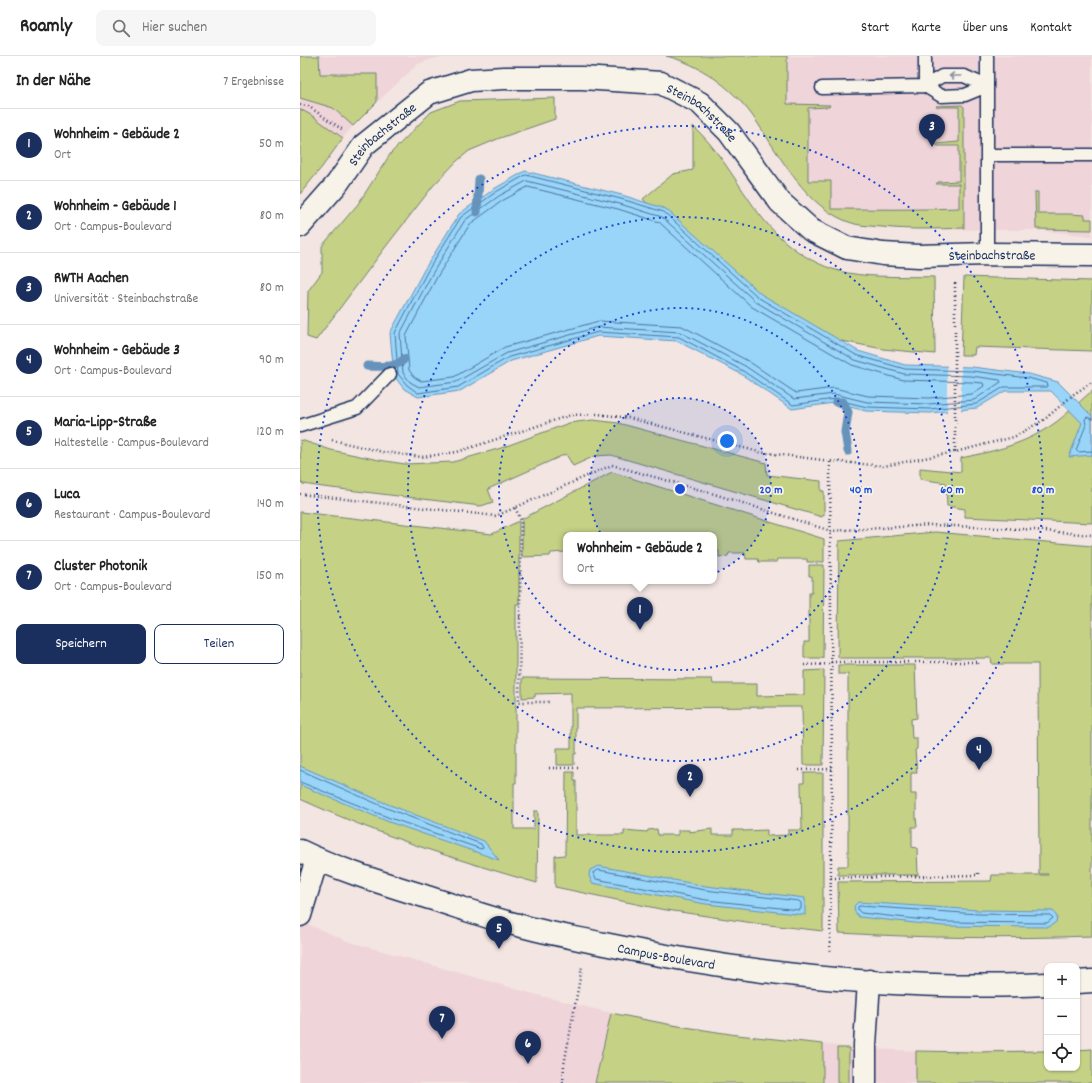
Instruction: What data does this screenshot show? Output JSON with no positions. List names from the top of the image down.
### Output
{
  "streets": {
    "street": ["Steinbachstraße", "Campus-Boulevard"]
  },
  "page": {
    "header": "Roamly",
    "search": "Hier suchen",
    "nav": [
      "Start",
      "Karte",
      "Über uns",
      "Kontakt"
    ],
    "heading": ["In der Nähe", "7 Ergebnisse"],
    "list": [
      {
        "mark": "1",
        "name": "Wohnheim - Gebäude 2",
        "note": "Ort",
        "value": "50 m"
      },
      {
        "mark": "2",
        "name": "Wohnheim - Gebäude 1",
        "note": "Ort · Campus-Boulevard",
        "value": "80 m"
      },
      {
        "mark": "3",
        "name": "RWTH Aachen",
        "note": "Universität · Steinbachstraße",
        "value": "80 m"
      },
      {
        "mark": "4",
        "name": "Wohnheim - Gebäude 3",
        "note": "Ort · Campus-Boulevard",
        "value": "90 m"
      },
      {
        "mark": "5",
        "name": "Maria-Lipp-Straße",
        "note": "Haltestelle · Campus-Boulevard",
        "value": "120 m"
      },
      {
        "mark": "6",
        "name": "Luca",
        "note": "Restaurant · Campus-Boulevard",
        "value": "140 m"
      },
      {
        "mark": "7",
        "name": "Cluster Photonik",
        "note": "Ort · Campus-Boulevard",
        "value": "150 m"
      }
    ],
    "pins": [
      "3",
      "1",
      "4",
      "2",
      "5",
      "7",
      "6"
    ],
    "popup": ["Wohnheim - Gebäude 2", "Ort"],
    "buttons": ["Speichern", "Teilen"],
    "map_buttons": ["+", "−"]
  },
  "rings": [
    "20 m",
    "40 m",
    "60 m",
    "80 m"
  ]
}
